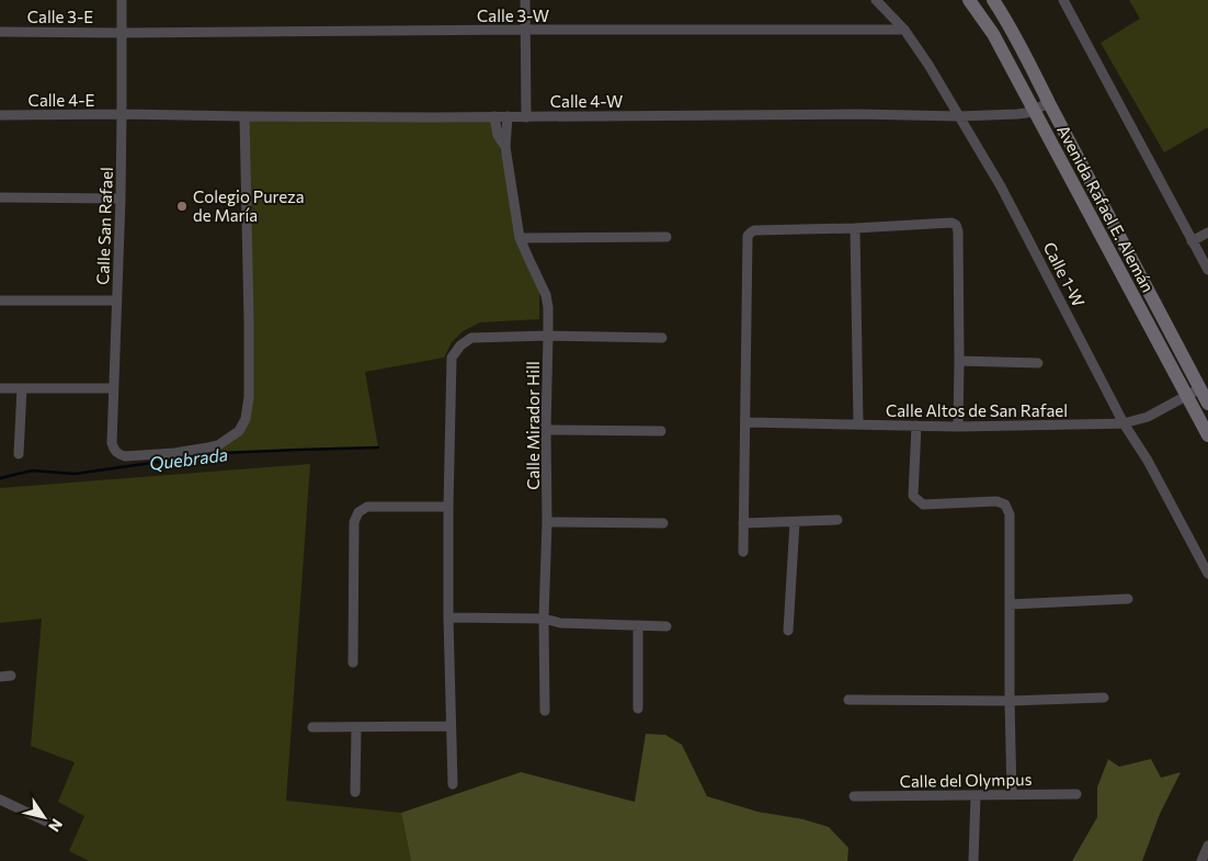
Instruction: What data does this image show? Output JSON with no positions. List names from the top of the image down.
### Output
{
  "streets": {
    "main road": ["Avenida Rafael E. Alemán"],
    "street": [
      "Calle 3-W",
      "Calle 3-E",
      "Calle 4-E",
      "Calle 4-W",
      "Calle San Rafael",
      "Calle 1-W",
      "Calle Altos de San Rafael",
      "Calle Mirador Hill",
      "Calle del Olympus"
    ]
  },
  "crossings": [
    ["Calle 3-W", "Calle 3-E"],
    ["Calle 3-W", "Calle San Rafael"],
    ["Calle 3-W", "Calle 1-W"],
    ["Calle 3-E", "Calle San Rafael"],
    ["Calle 4-E", "Calle 4-W"],
    ["Calle 4-E", "Calle San Rafael"],
    ["Calle 4-W", "Avenida Rafael E. Alemán"],
    ["Calle 4-W", "Calle San Rafael"],
    ["Calle 4-W", "Calle 1-W"],
    ["Calle 4-W", "Calle Mirador Hill"],
    ["Avenida Rafael E. Alemán", "Calle Altos de San Rafael"],
    ["Calle 1-W", "Calle Altos de San Rafael"]
  ],
  "water": ["Quebrada"],
  "places": ["Colegio Pureza de María"],
  "north": "bottom right"
}
